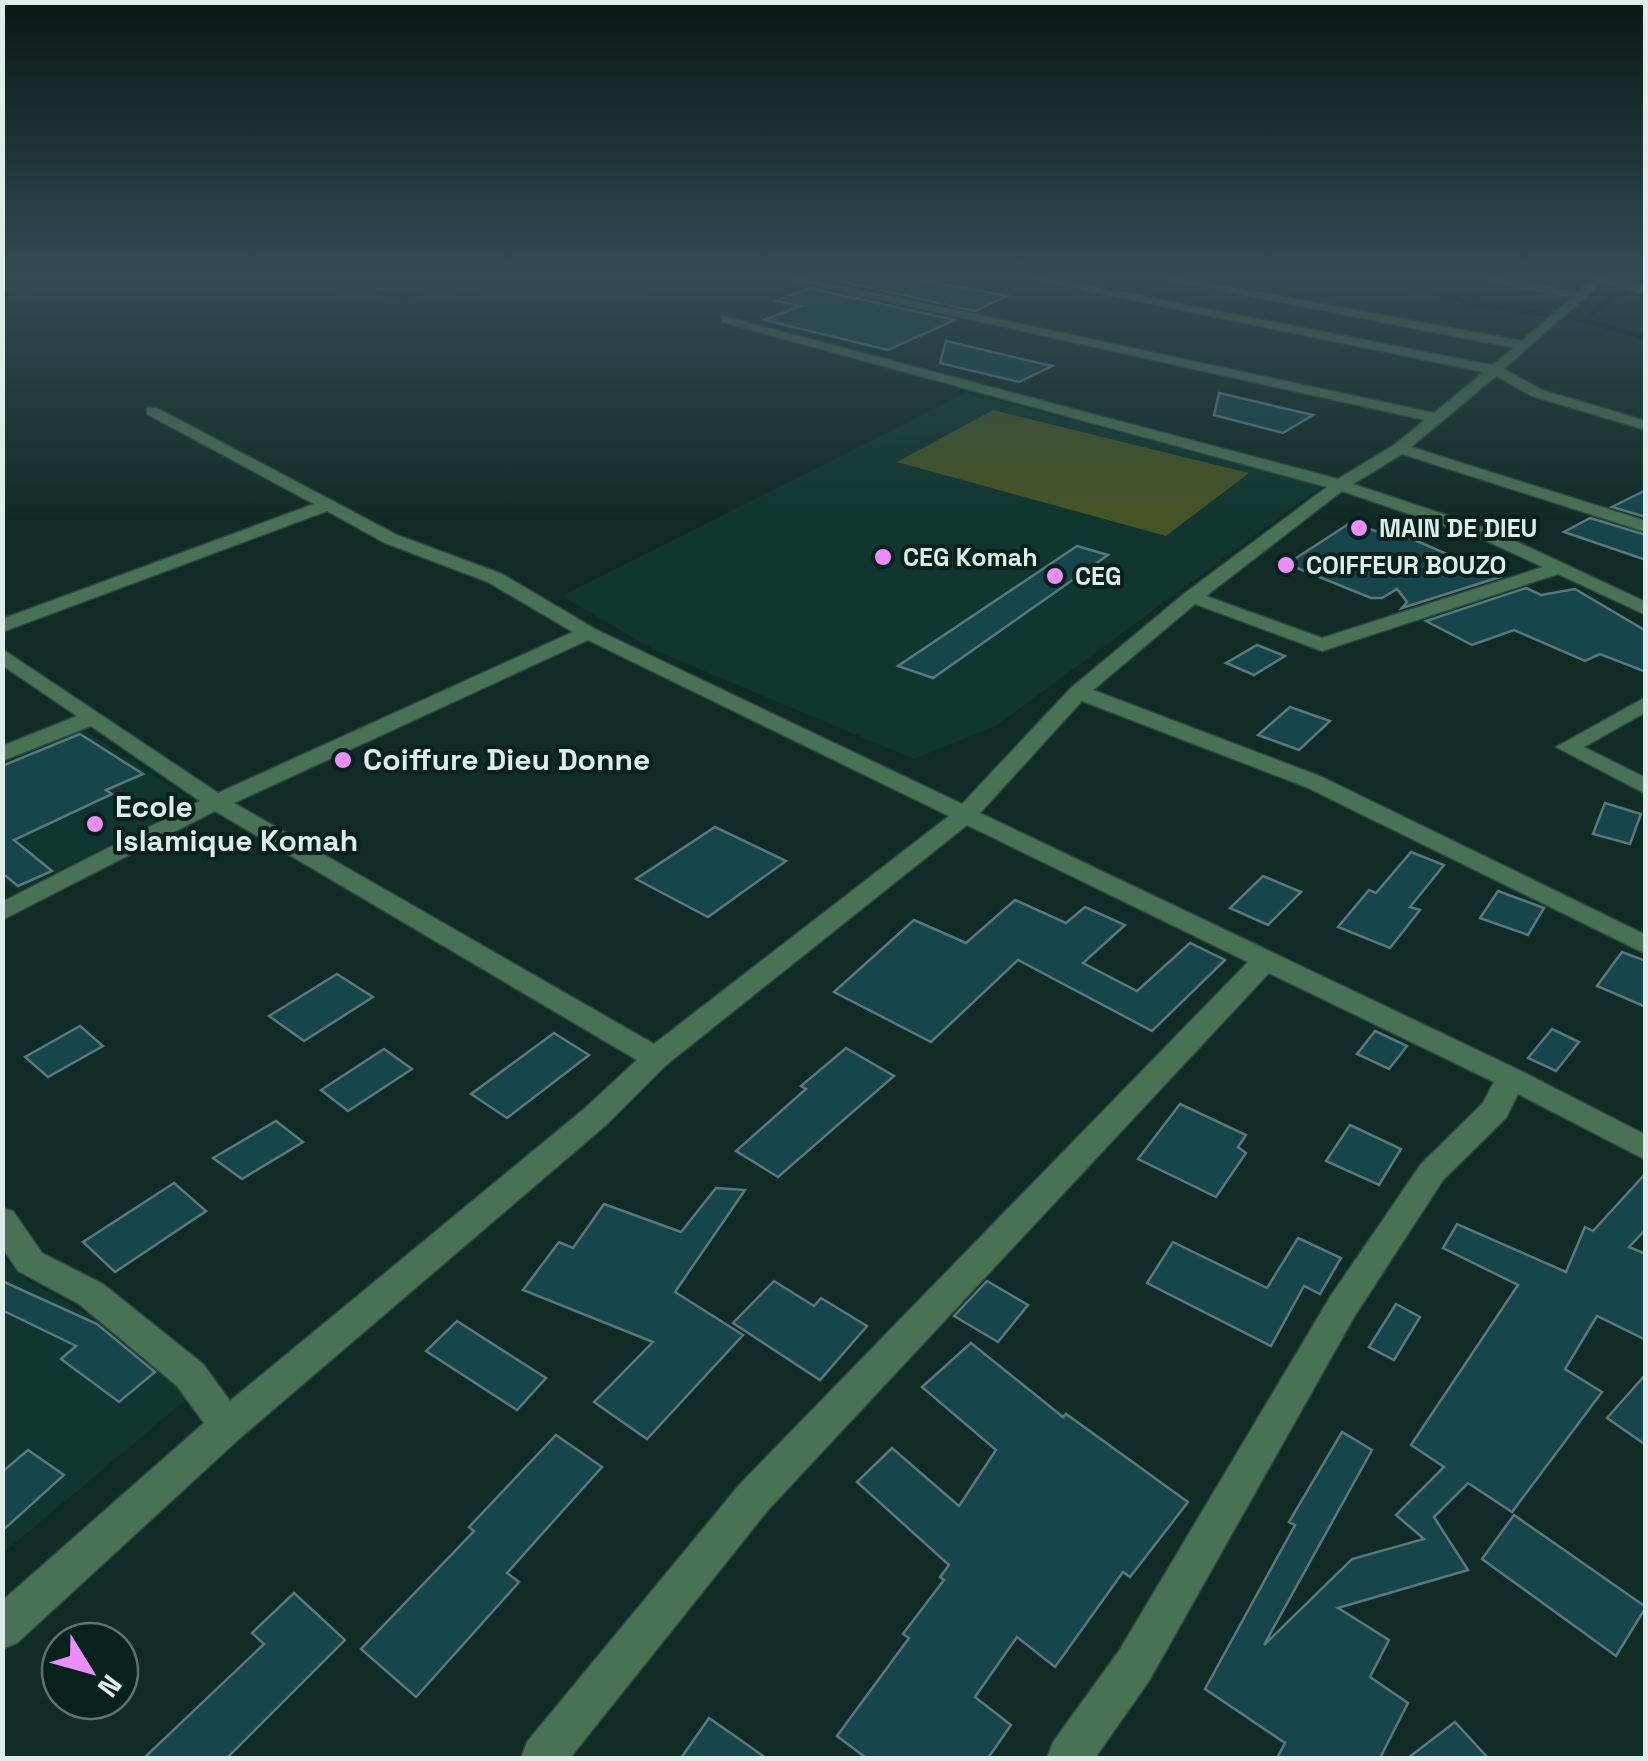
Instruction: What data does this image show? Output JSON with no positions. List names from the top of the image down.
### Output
{
  "places": [
    "MAIN DE DIEU",
    "CEG Komah",
    "COIFFEUR BOUZO",
    "CEG",
    "Coiffure Dieu Donne",
    "Ecole Islamique Komah"
  ],
  "north": "bottom right"
}
